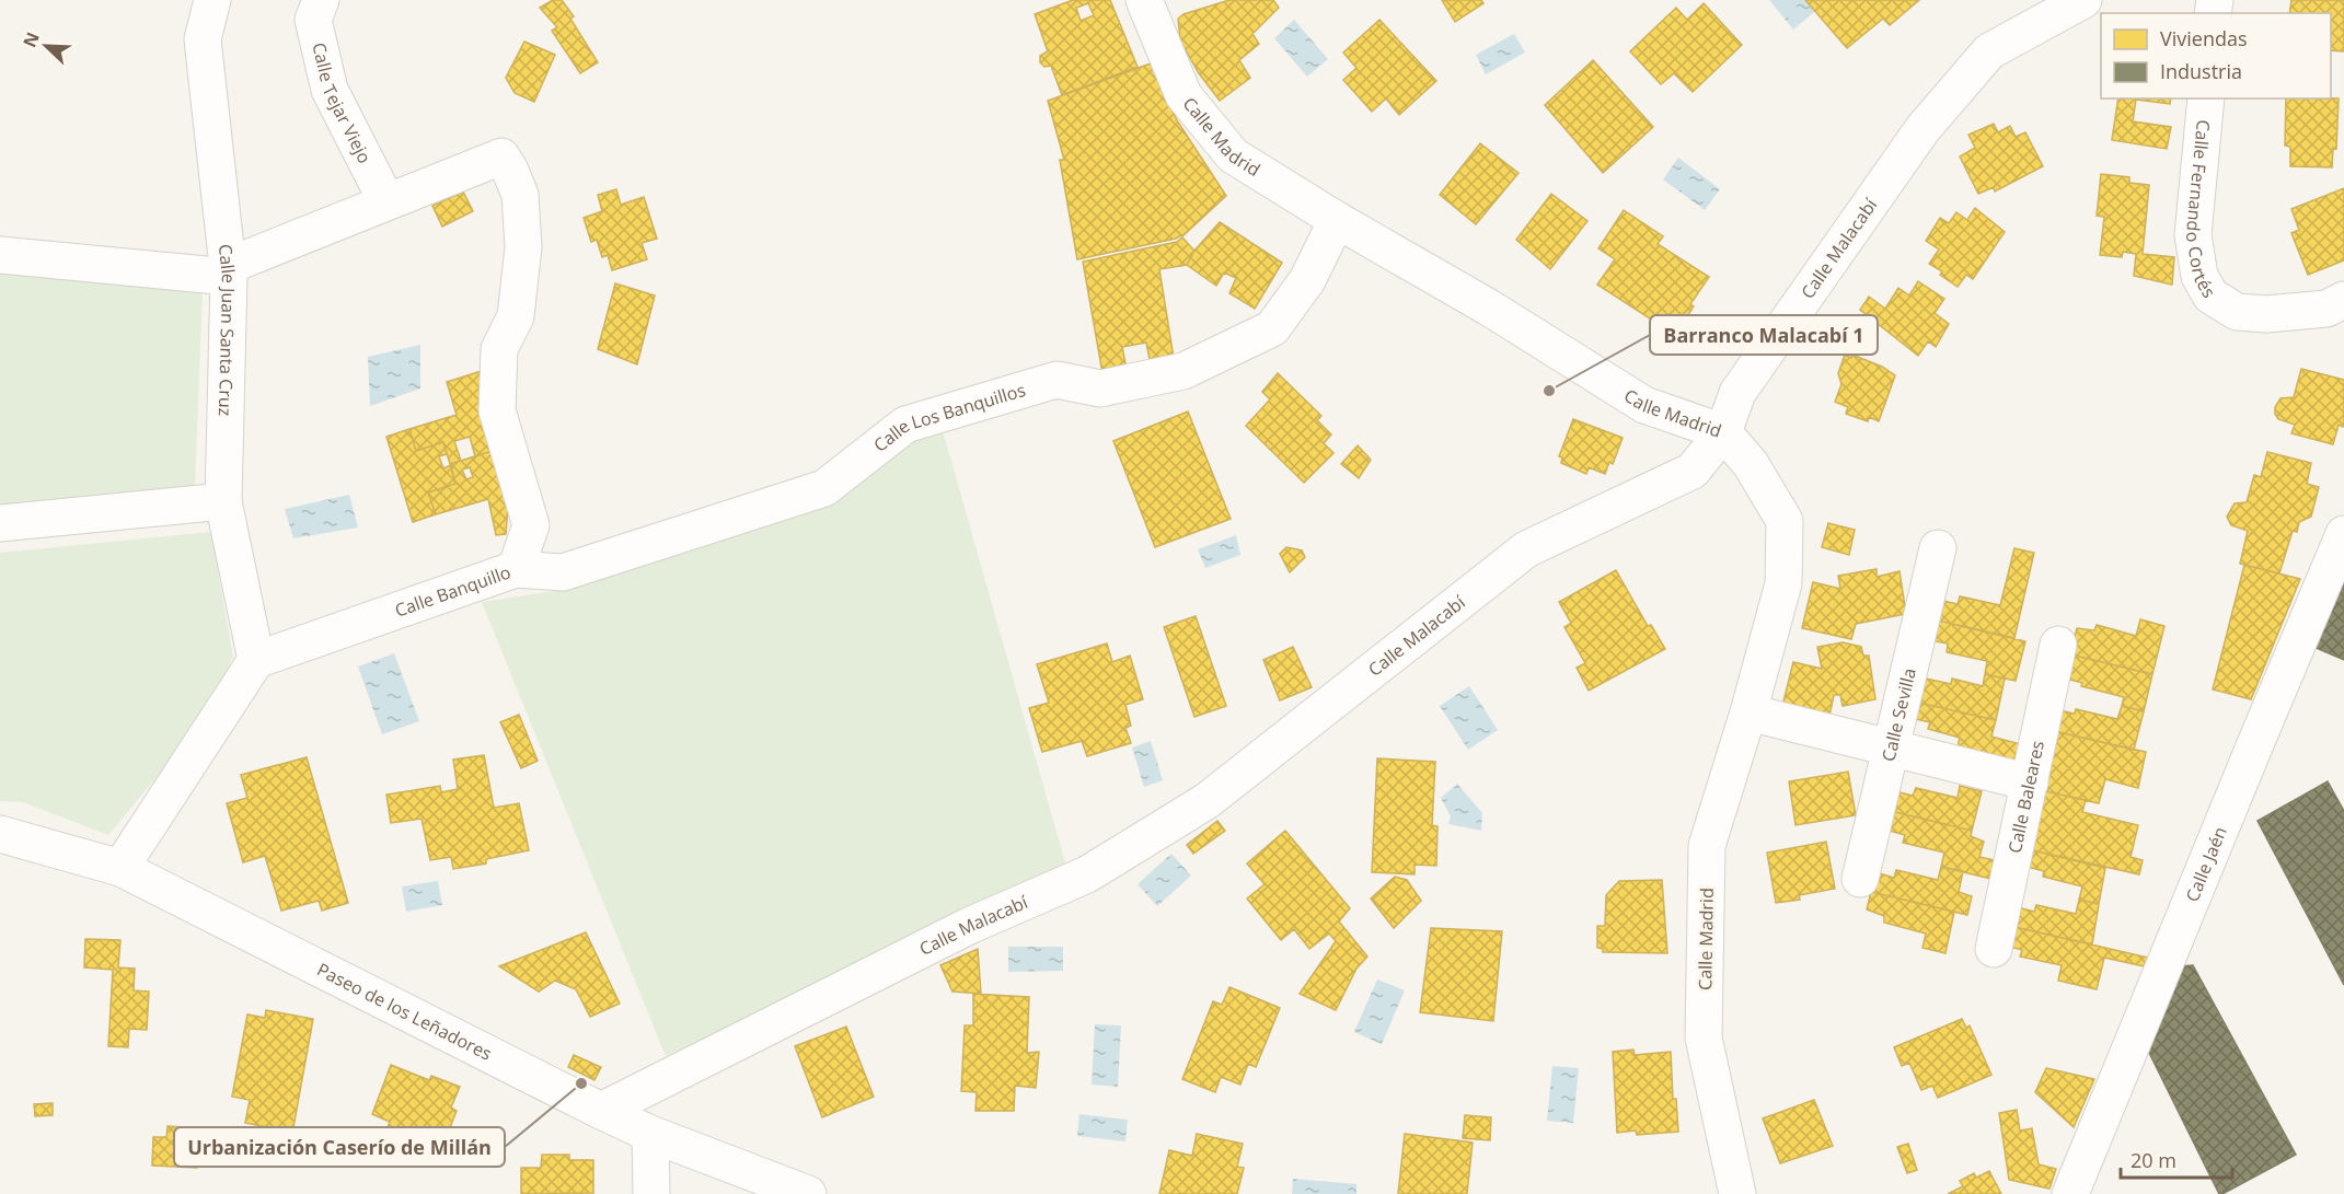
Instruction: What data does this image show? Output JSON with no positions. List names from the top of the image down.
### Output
{
  "streets": {
    "street": [
      "Calle Tejar Viejo",
      "Calle Madrid",
      "Calle Fernando Cortés",
      "Calle Malacabí",
      "Calle Juan Santa Cruz",
      "Calle Los Banquillos",
      "Calle Banquillo",
      "Calle Sevilla",
      "Calle Baleares",
      "Calle Jaén",
      "Paseo de los Leñadores"
    ]
  },
  "crossings": [
    ["Calle Tejar Viejo", "Calle Banquillo"],
    ["Calle Madrid", "Calle Malacabí"],
    ["Calle Madrid", "Calle Los Banquillos"],
    ["Calle Malacabí", "Paseo de los Leñadores"],
    ["Calle Juan Santa Cruz", "Calle Banquillo"],
    ["Calle Los Banquillos", "Calle Banquillo"]
  ],
  "places": ["Barranco Malacabí 1", "Urbanización Caserío de Millán"],
  "legend": ["Viviendas", "Industria"],
  "scale_bar": "20 m",
  "north": "top left"
}
